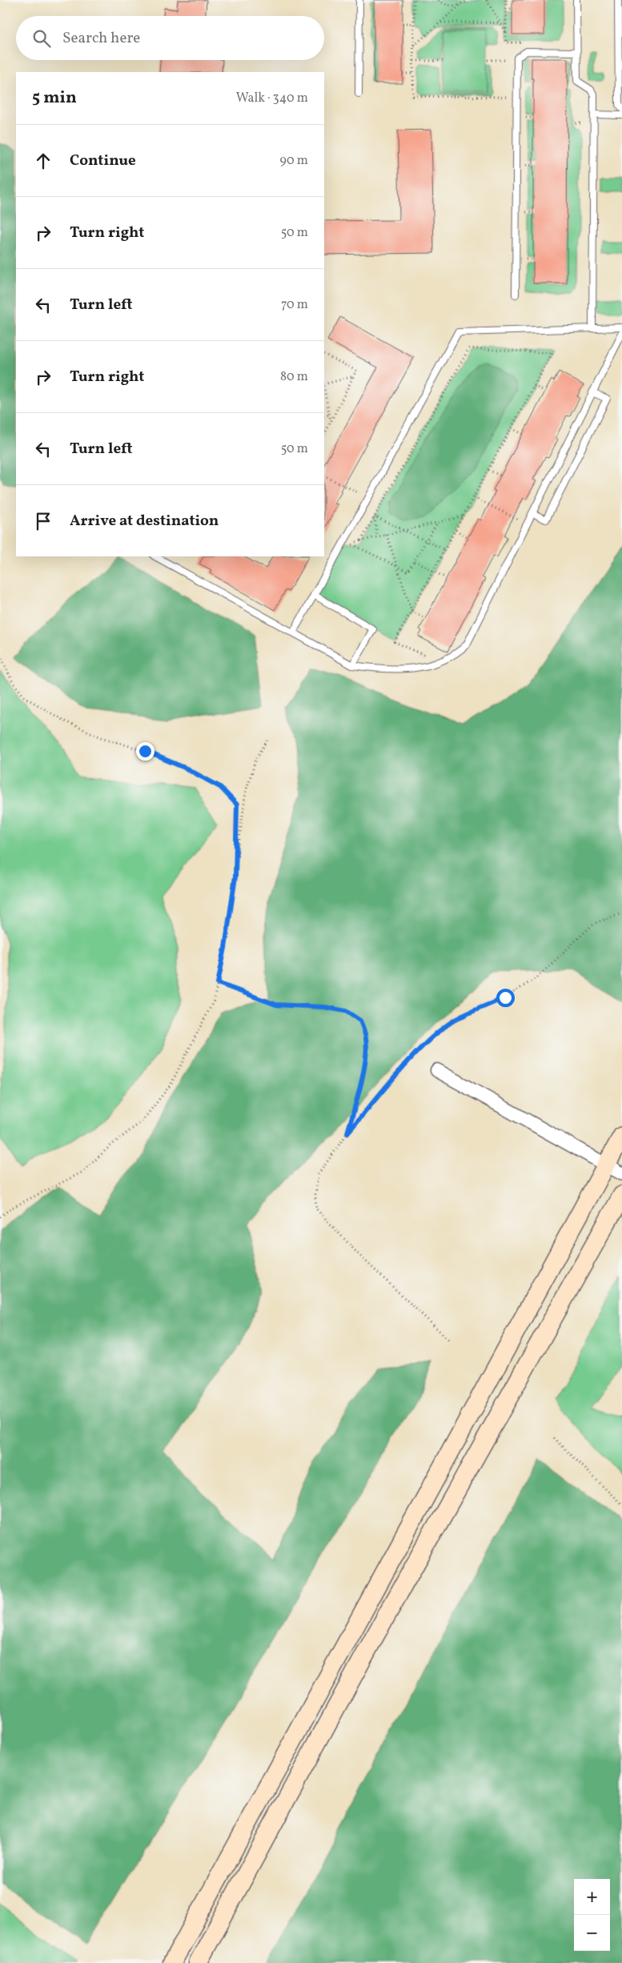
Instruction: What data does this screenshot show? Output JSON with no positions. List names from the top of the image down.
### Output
{
  "page": {
    "search": "Search here",
    "heading": ["5 min", "Walk · 340 m"],
    "list": [
      ["Continue", "90 m"],
      ["Turn right", "50 m"],
      ["Turn left", "70 m"],
      ["Turn right", "80 m"],
      ["Turn left", "50 m"],
      "Arrive at destination"
    ],
    "map_buttons": ["+", "−"]
  }
}
